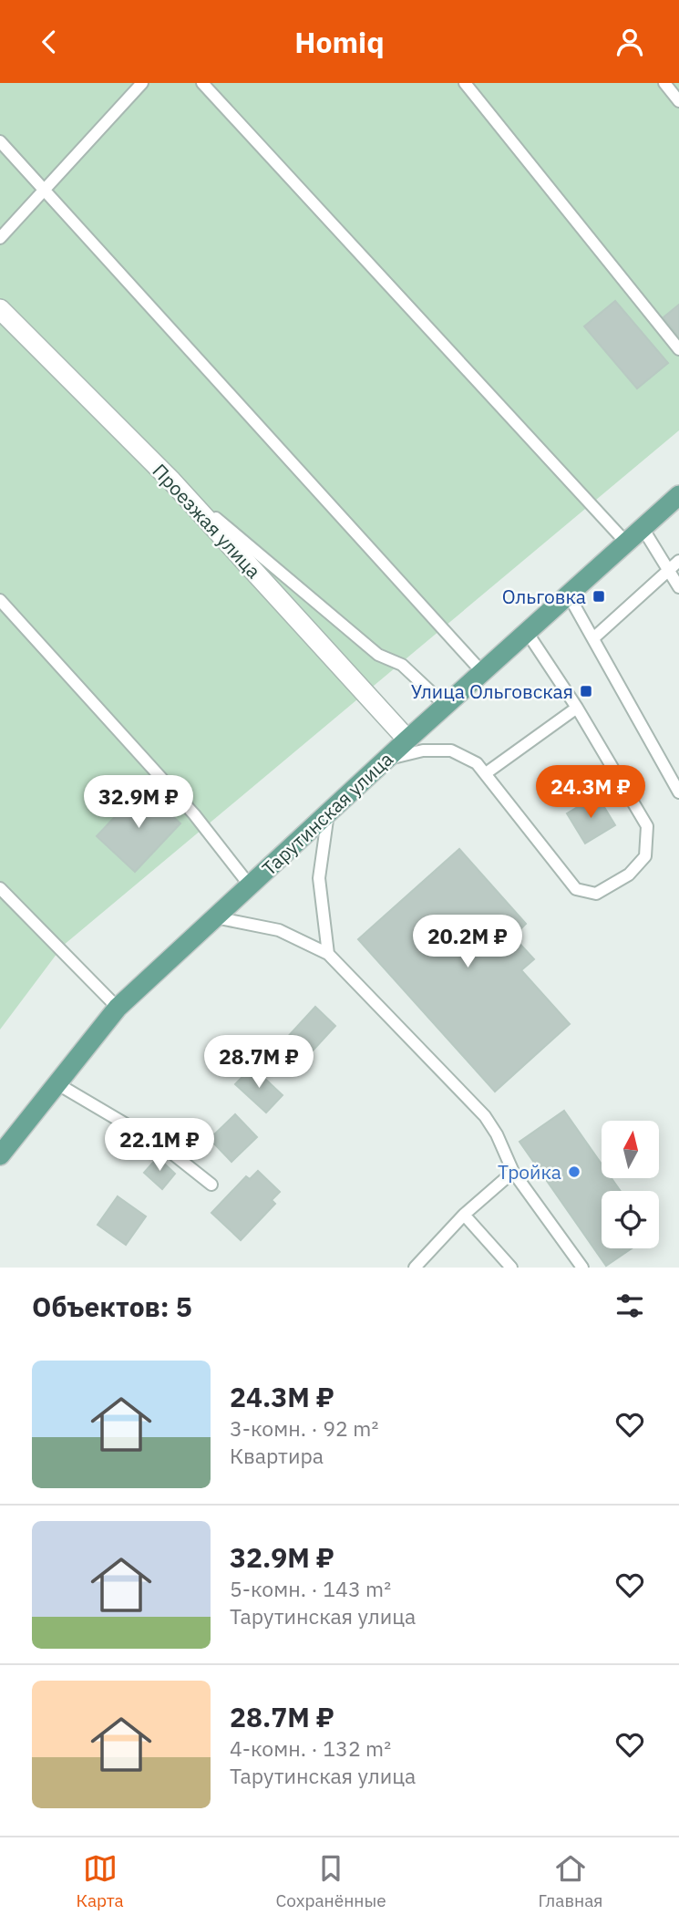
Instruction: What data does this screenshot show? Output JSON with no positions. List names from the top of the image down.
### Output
{
  "streets": {
    "main road": ["Тарутинская улица"],
    "street": ["Проезжая улица"]
  },
  "crossings": [
    ["Проезжая улица", "Тарутинская улица"]
  ],
  "places": {
    "transit": ["Ольговка", "Улица Ольговская"],
    "other": ["Тройка"]
  },
  "north": "top",
  "page": {
    "header": "Homiq",
    "price": [
      "24.3M ₽",
      "32.9M ₽",
      "20.2M ₽",
      "28.7M ₽",
      "22.1M ₽"
    ],
    "heading": "Объектов: 5",
    "list": [
      {
        "name": "24.3M ₽",
        "note": "3-комн. · 92 m² · Квартира"
      },
      {
        "name": "32.9M ₽",
        "note": "5-комн. · 143 m² · Тарутинская улица"
      },
      {
        "name": "28.7M ₽",
        "note": "4-комн. · 132 m² · Тарутинская улица"
      }
    ],
    "tabs": ["Карта", "Сохранённые", "Главная"]
  }
}
